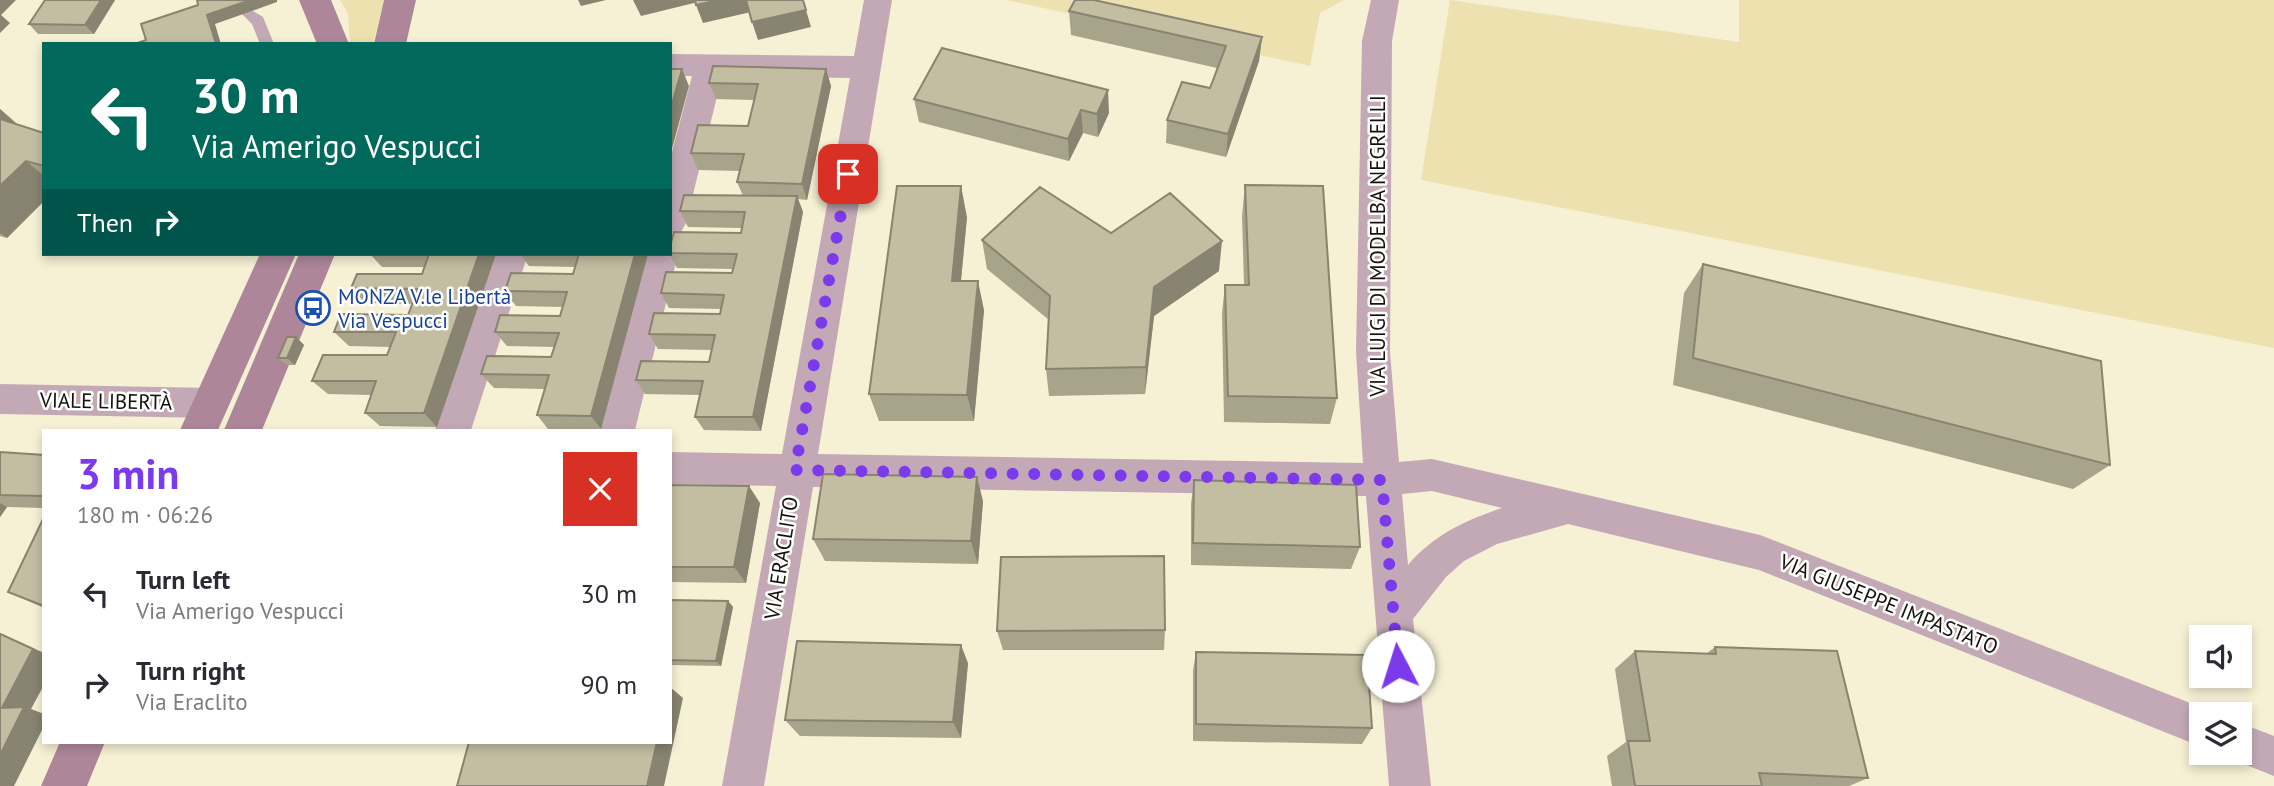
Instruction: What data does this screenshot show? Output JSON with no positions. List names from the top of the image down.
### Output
{
  "streets": {
    "main road": ["VIALE LIBERTÀ"],
    "street": ["VIA LUIGI DI MODELBA NEGRELLI", "VIA ERACLITO", "VIA GIUSEPPE IMPASTATO"]
  },
  "crossings": [
    ["VIA LUIGI DI MODELBA NEGRELLI", "VIA GIUSEPPE IMPASTATO"],
    ["VIA ERACLITO", "VIA GIUSEPPE IMPASTATO"]
  ],
  "places": {
    "bus stop": ["MONZA V.le Libertà Via Vespucci"]
  },
  "page": {
    "turn": ["30 m", "Via Amerigo Vespucci"],
    "then": "Then",
    "heading": ["3 min", "180 m · 06:26"],
    "list": [
      {
        "name": "Turn left",
        "note": "Via Amerigo Vespucci",
        "value": "30 m"
      },
      {
        "name": "Turn right",
        "note": "Via Eraclito",
        "value": "90 m"
      }
    ]
  }
}
